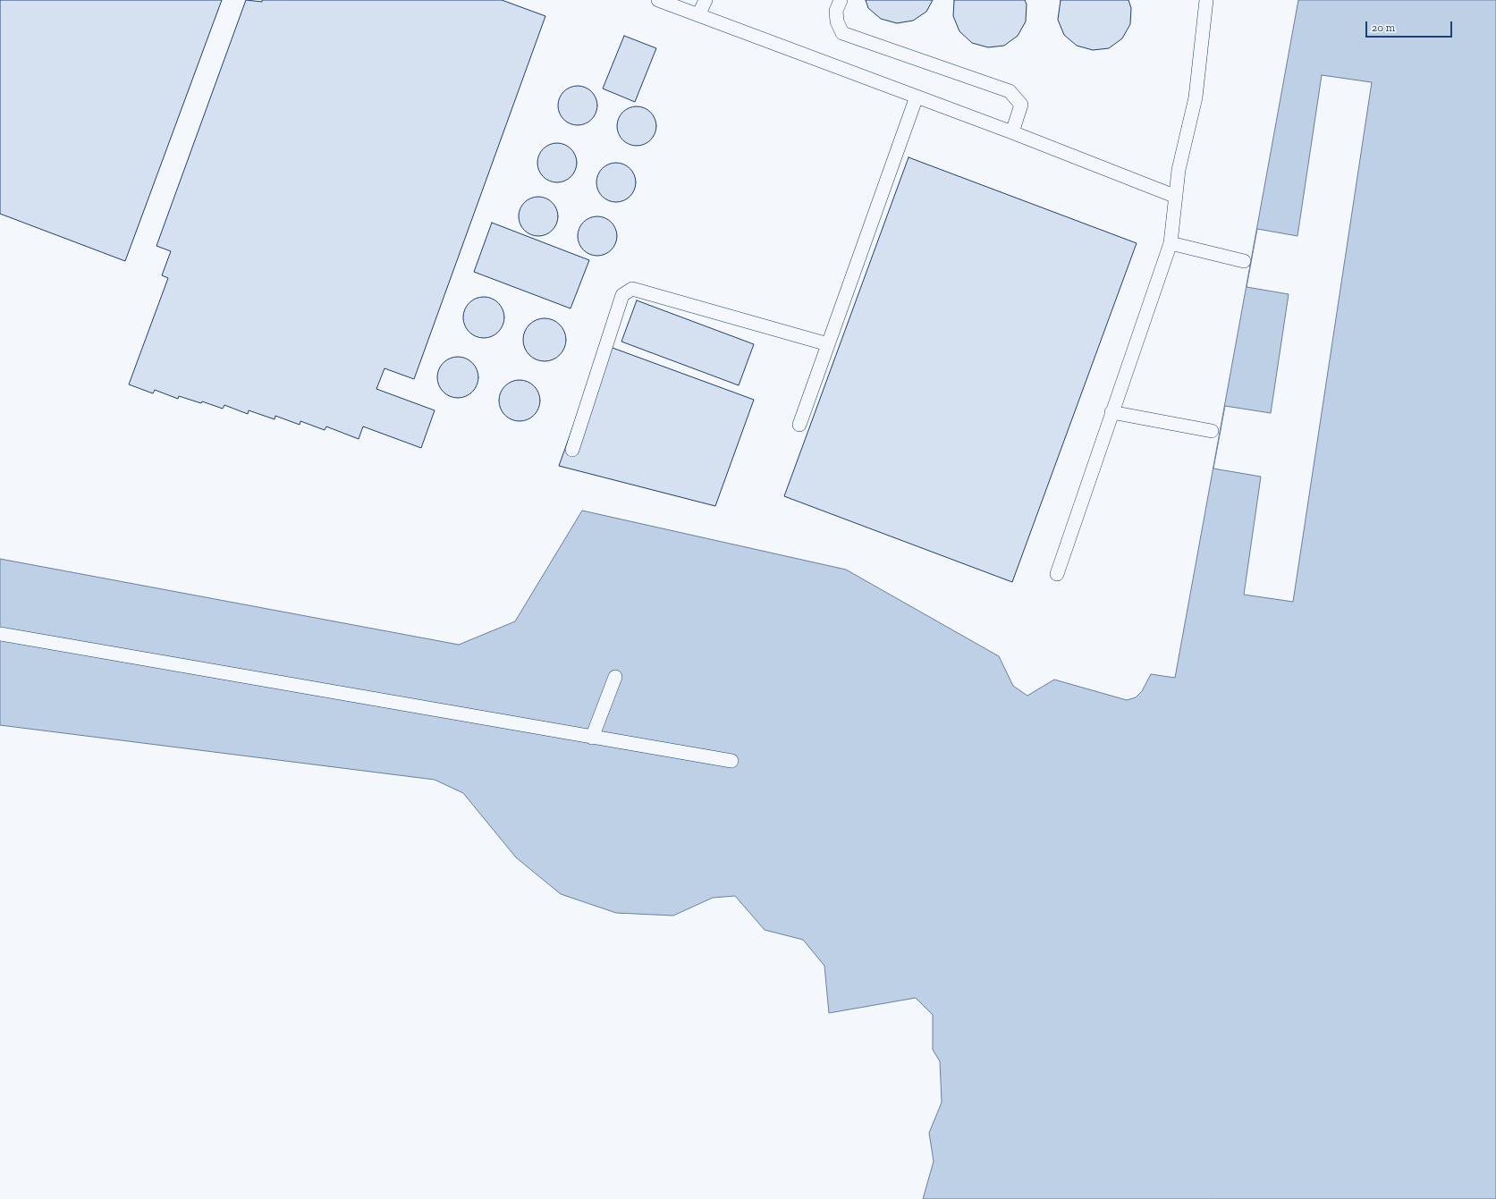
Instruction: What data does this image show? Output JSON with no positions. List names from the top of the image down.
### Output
{
  "scale_bar": "20 m"
}
